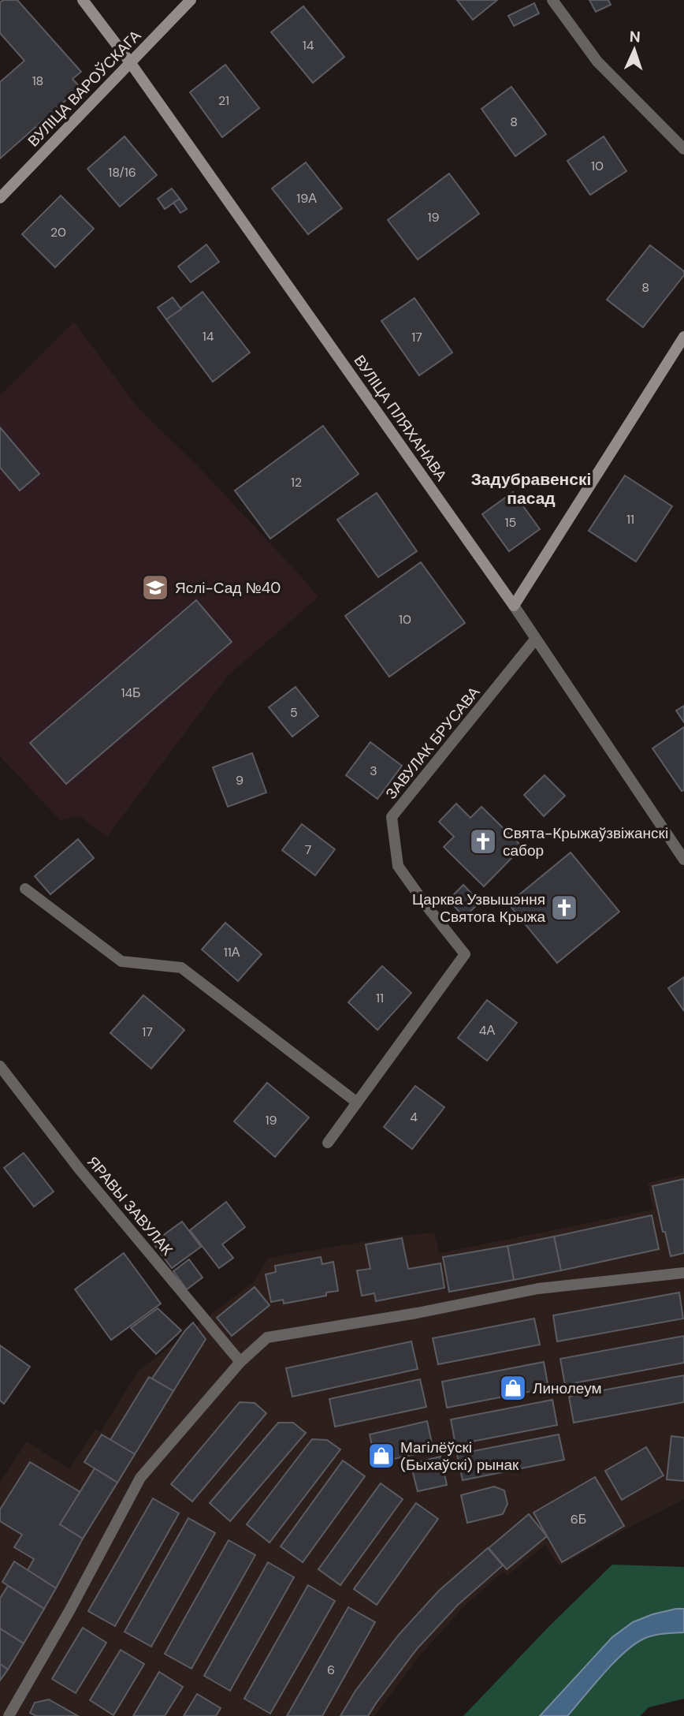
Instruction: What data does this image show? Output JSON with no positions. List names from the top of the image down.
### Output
{
  "streets": {
    "street": [
      "ВУЛІЦА ВАРОЎСКАГА",
      "ВУЛІЦА ПЛЯХАНАВА",
      "ЗАВУЛАК БРУСАВА",
      "ЯРАВЫ ЗАВУЛАК"
    ]
  },
  "crossings": [
    ["ВУЛІЦА ВАРОЎСКАГА", "ВУЛІЦА ПЛЯХАНАВА"],
    ["ВУЛІЦА ПЛЯХАНАВА", "ЗАВУЛАК БРУСАВА"]
  ],
  "districts": ["Задубравенскі пасад"],
  "places": {
    "school or university": ["Яслі-Сад №40"],
    "church": ["Свята-Крыжаўзвіжанскі сабор", "Царква Узвышэння Святога Крыжа"],
    "shop": ["Линолеум", "Магілёўскі (Быхаўскі) рынак"]
  },
  "house_numbers": [
    "14",
    "18",
    "21",
    "8",
    "10",
    "18/16",
    "19А",
    "19",
    "20",
    "8",
    "14",
    "17",
    "12",
    "11",
    "15",
    "10",
    "14Б",
    "5",
    "3",
    "9",
    "7",
    "11А",
    "11",
    "4А",
    "17",
    "4",
    "19",
    "6Б",
    "6"
  ],
  "north": "top"
}
